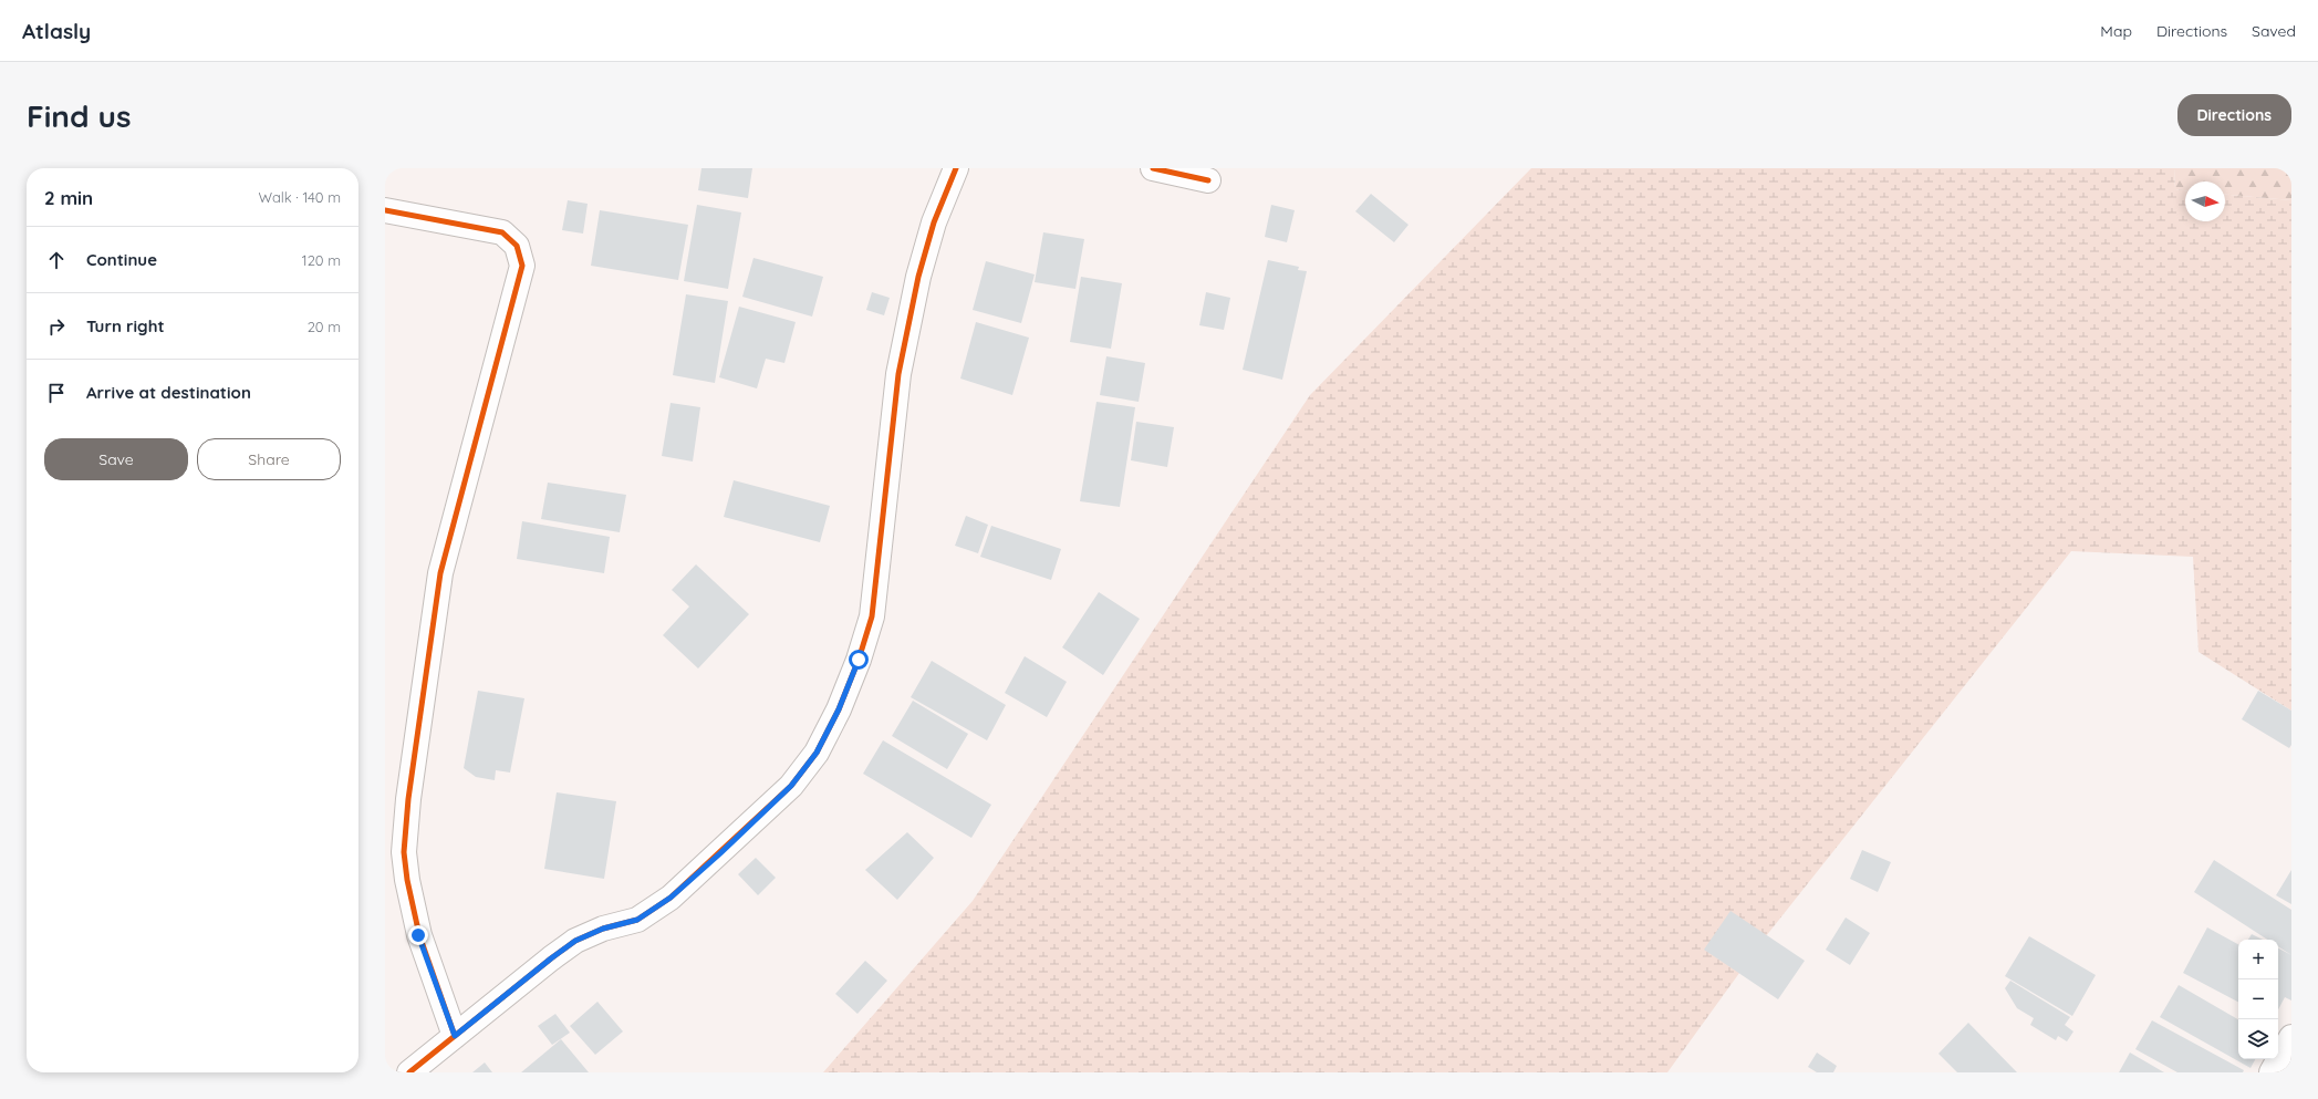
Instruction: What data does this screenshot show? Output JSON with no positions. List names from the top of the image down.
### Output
{
  "north": "right",
  "page": {
    "header": "Atlasly",
    "nav": ["Map", "Directions", "Saved"],
    "buttons": [
      "Directions",
      ["Save", "Share"]
    ],
    "title": "Find us",
    "heading": ["2 min", "Walk · 140 m"],
    "list": [
      ["Continue", "120 m"],
      ["Turn right", "20 m"],
      "Arrive at destination"
    ],
    "map_buttons": ["+", "−"]
  }
}
